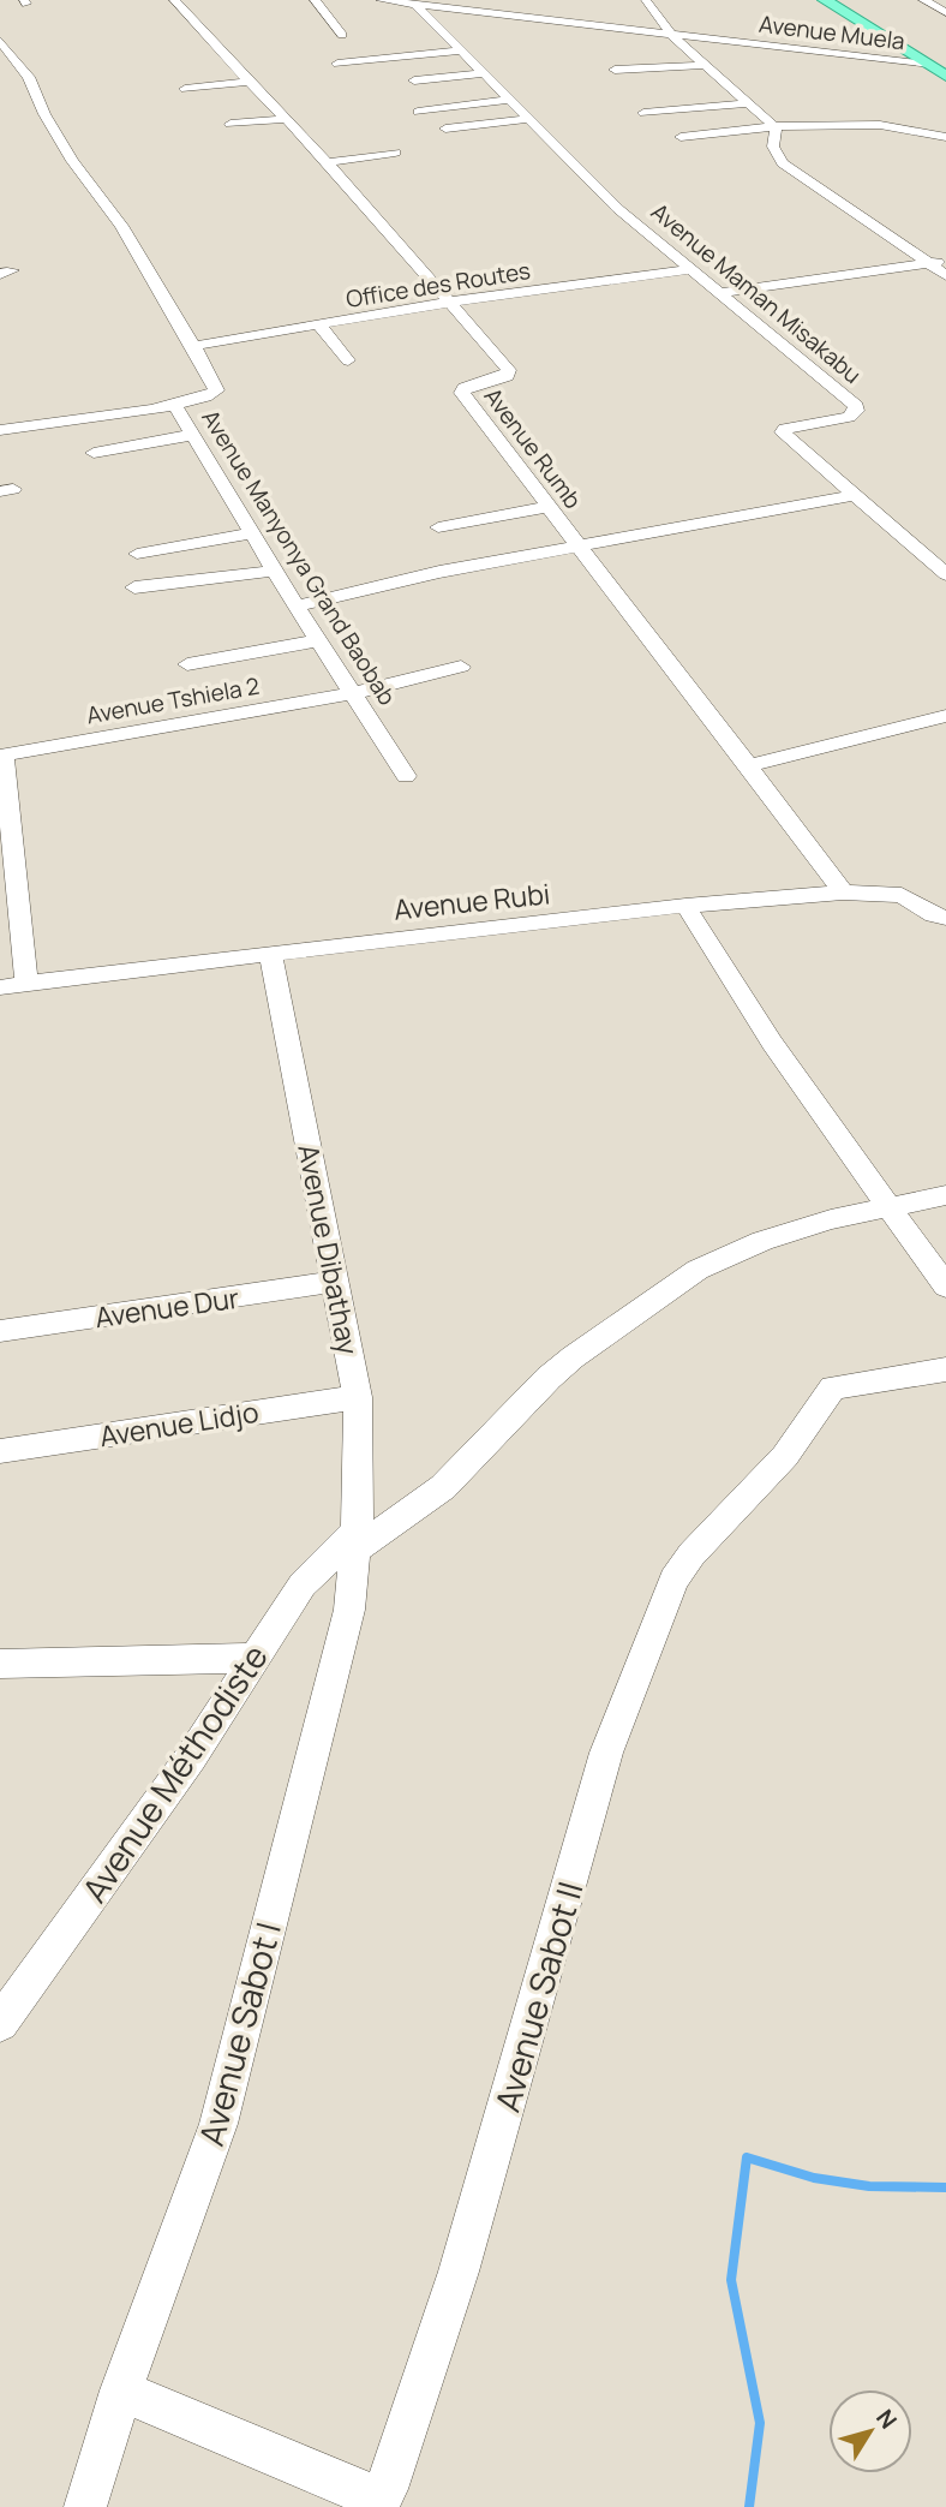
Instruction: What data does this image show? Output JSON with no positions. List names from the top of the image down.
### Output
{
  "streets": {
    "street": [
      "Avenue Muela",
      "Office des Routes",
      "Avenue Maman Misakabu",
      "Avenue Rumb",
      "Avenue Manyonya Grand Baobab",
      "Avenue Tshiela 2",
      "Avenue Rubi",
      "Avenue Dibathay",
      "Avenue Dur",
      "Avenue Lidjo",
      "Avenue Méthodiste",
      "Avenue Sabot II",
      "Avenue Sabot I"
    ]
  },
  "crossings": [
    ["Avenue Muela", "Avenue Maman Misakabu"],
    ["Office des Routes", "Avenue Maman Misakabu"],
    ["Office des Routes", "Avenue Rumb"],
    ["Office des Routes", "Avenue Manyonya Grand Baobab"],
    ["Avenue Rumb", "Avenue Rubi"],
    ["Avenue Manyonya Grand Baobab", "Avenue Tshiela 2"],
    ["Avenue Rubi", "Avenue Dibathay"],
    ["Avenue Dibathay", "Avenue Dur"],
    ["Avenue Dibathay", "Avenue Lidjo"],
    ["Avenue Dibathay", "Avenue Méthodiste"],
    ["Avenue Dibathay", "Avenue Sabot I"],
    ["Avenue Méthodiste", "Avenue Sabot I"],
    ["Avenue Sabot II", "Avenue Sabot I"]
  ],
  "north": "top right"
}
